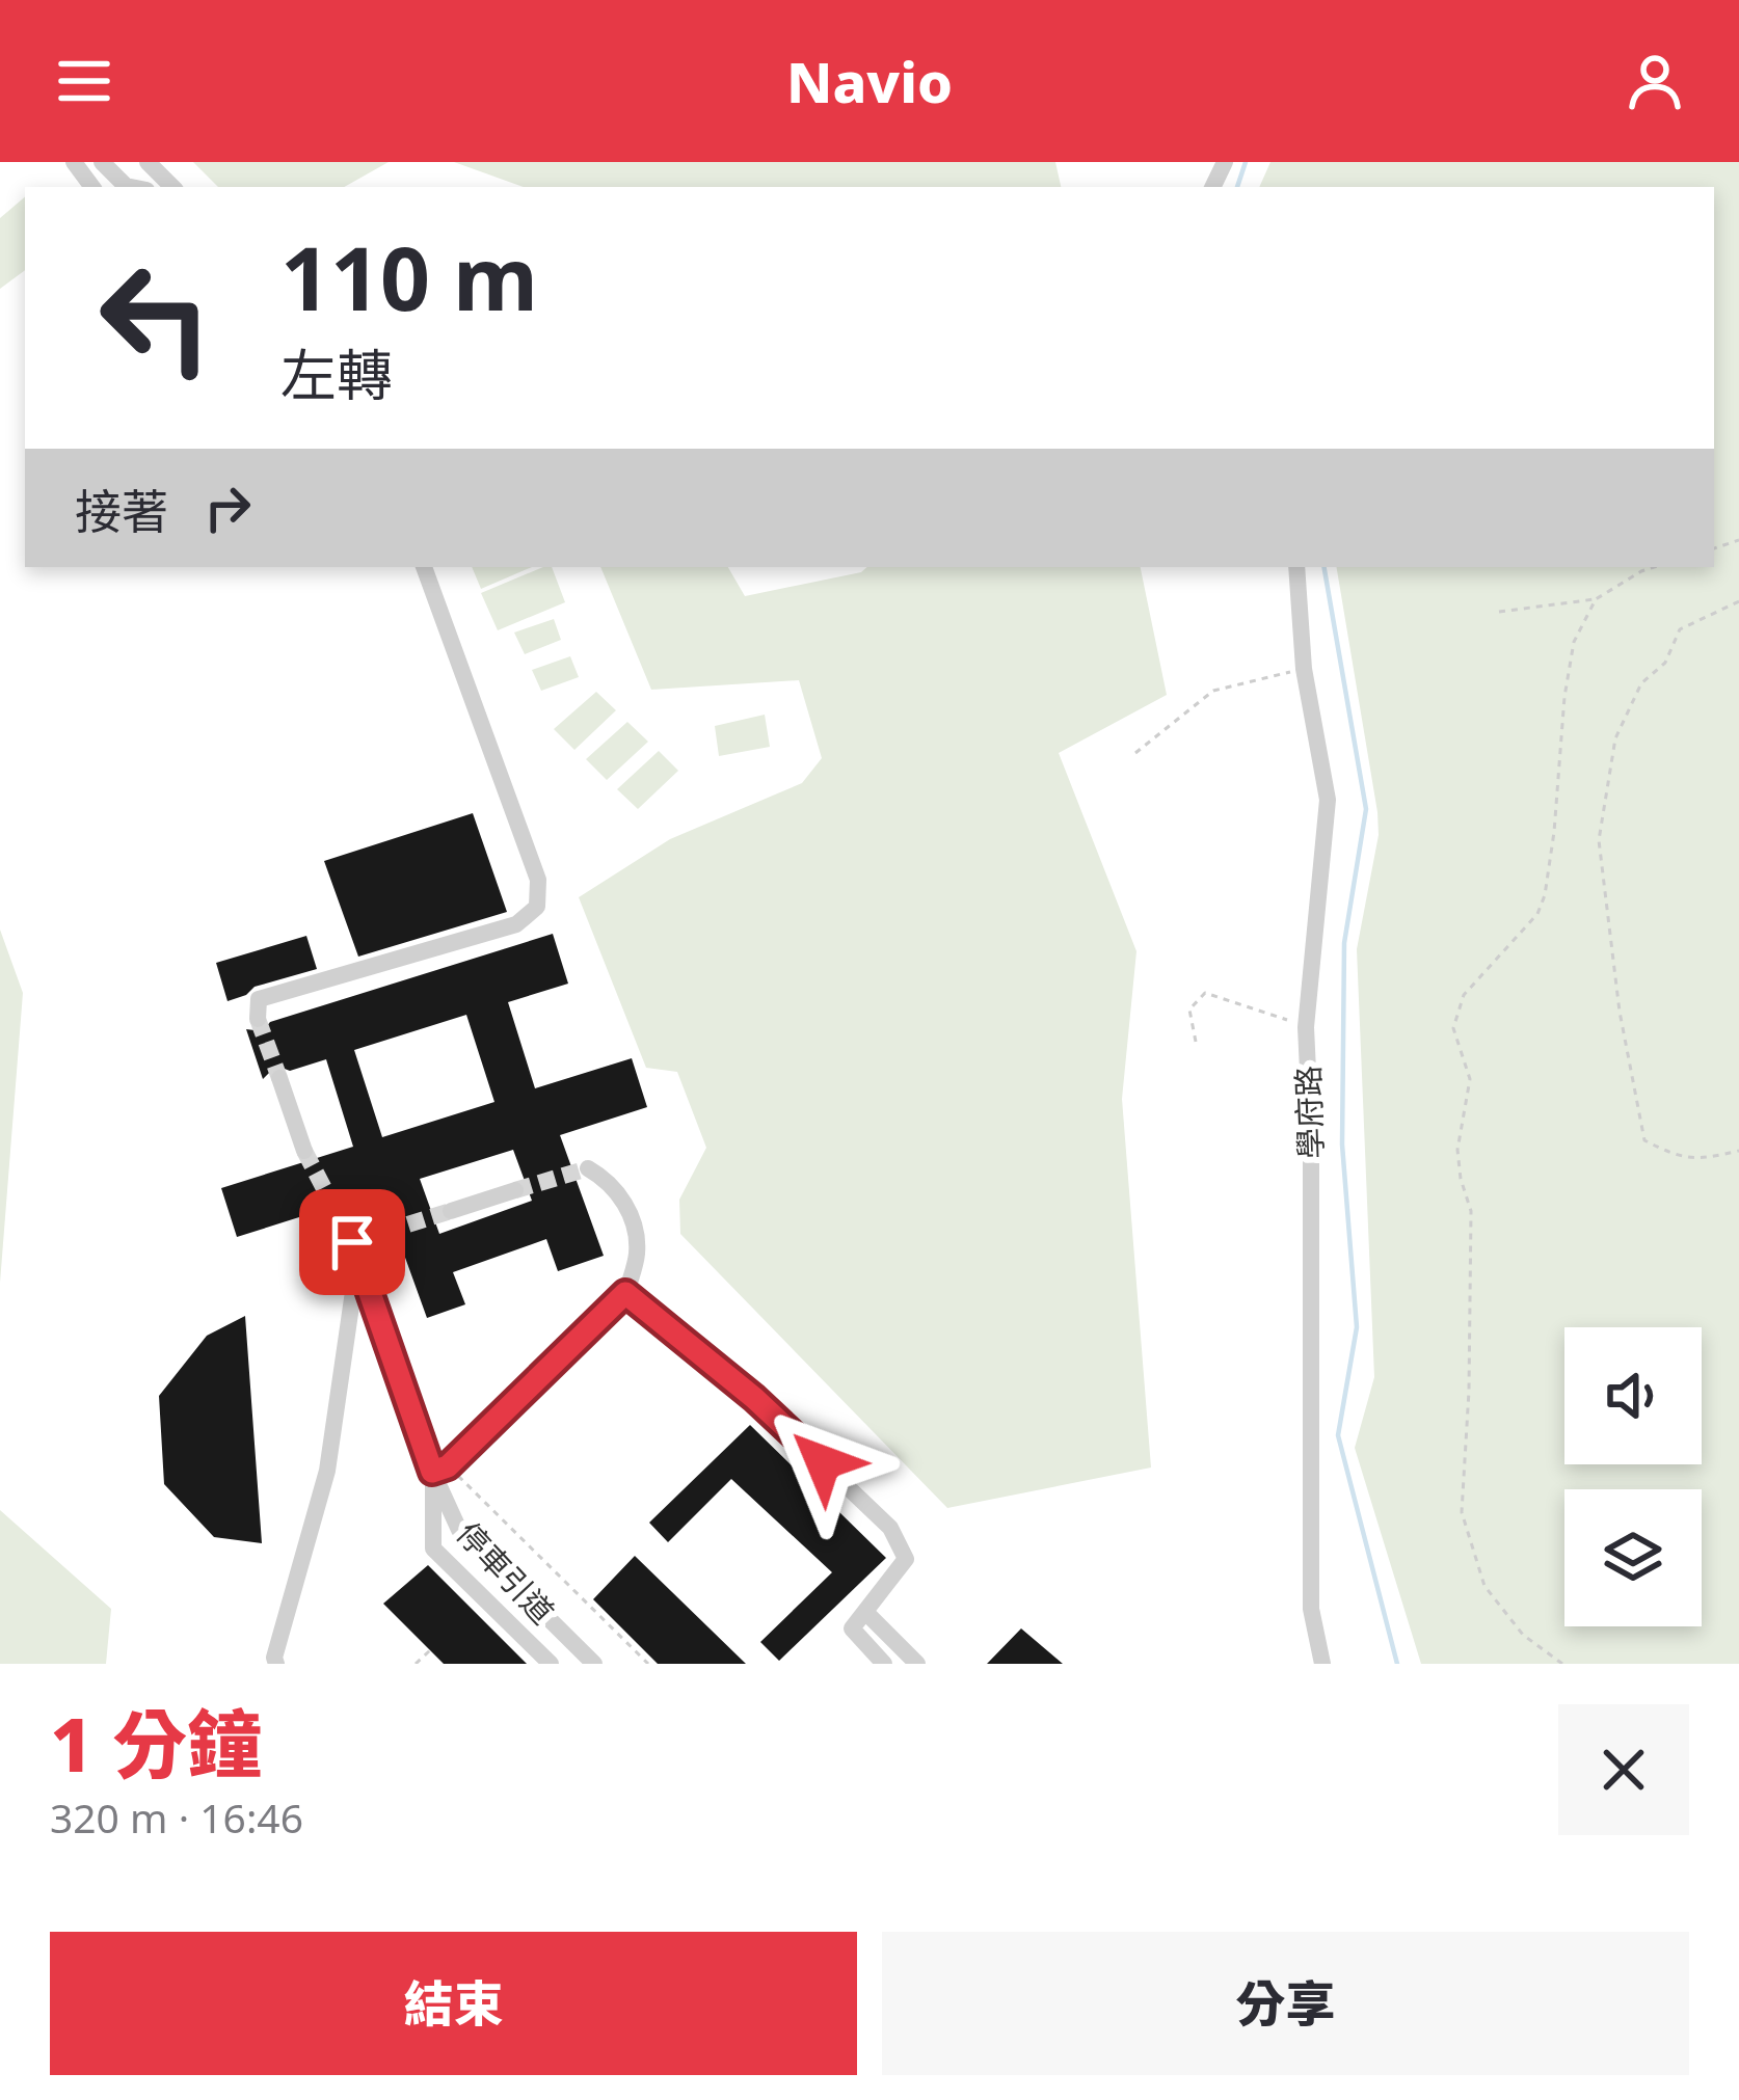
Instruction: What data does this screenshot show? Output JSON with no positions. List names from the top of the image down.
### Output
{
  "streets": {
    "street": ["學府路", "停車引道"]
  },
  "page": {
    "header": "Navio",
    "turn": ["110 m", "左轉"],
    "then": "接著",
    "heading": ["1 分鐘", "320 m · 16:46"],
    "buttons": ["結束", "分享"]
  }
}
